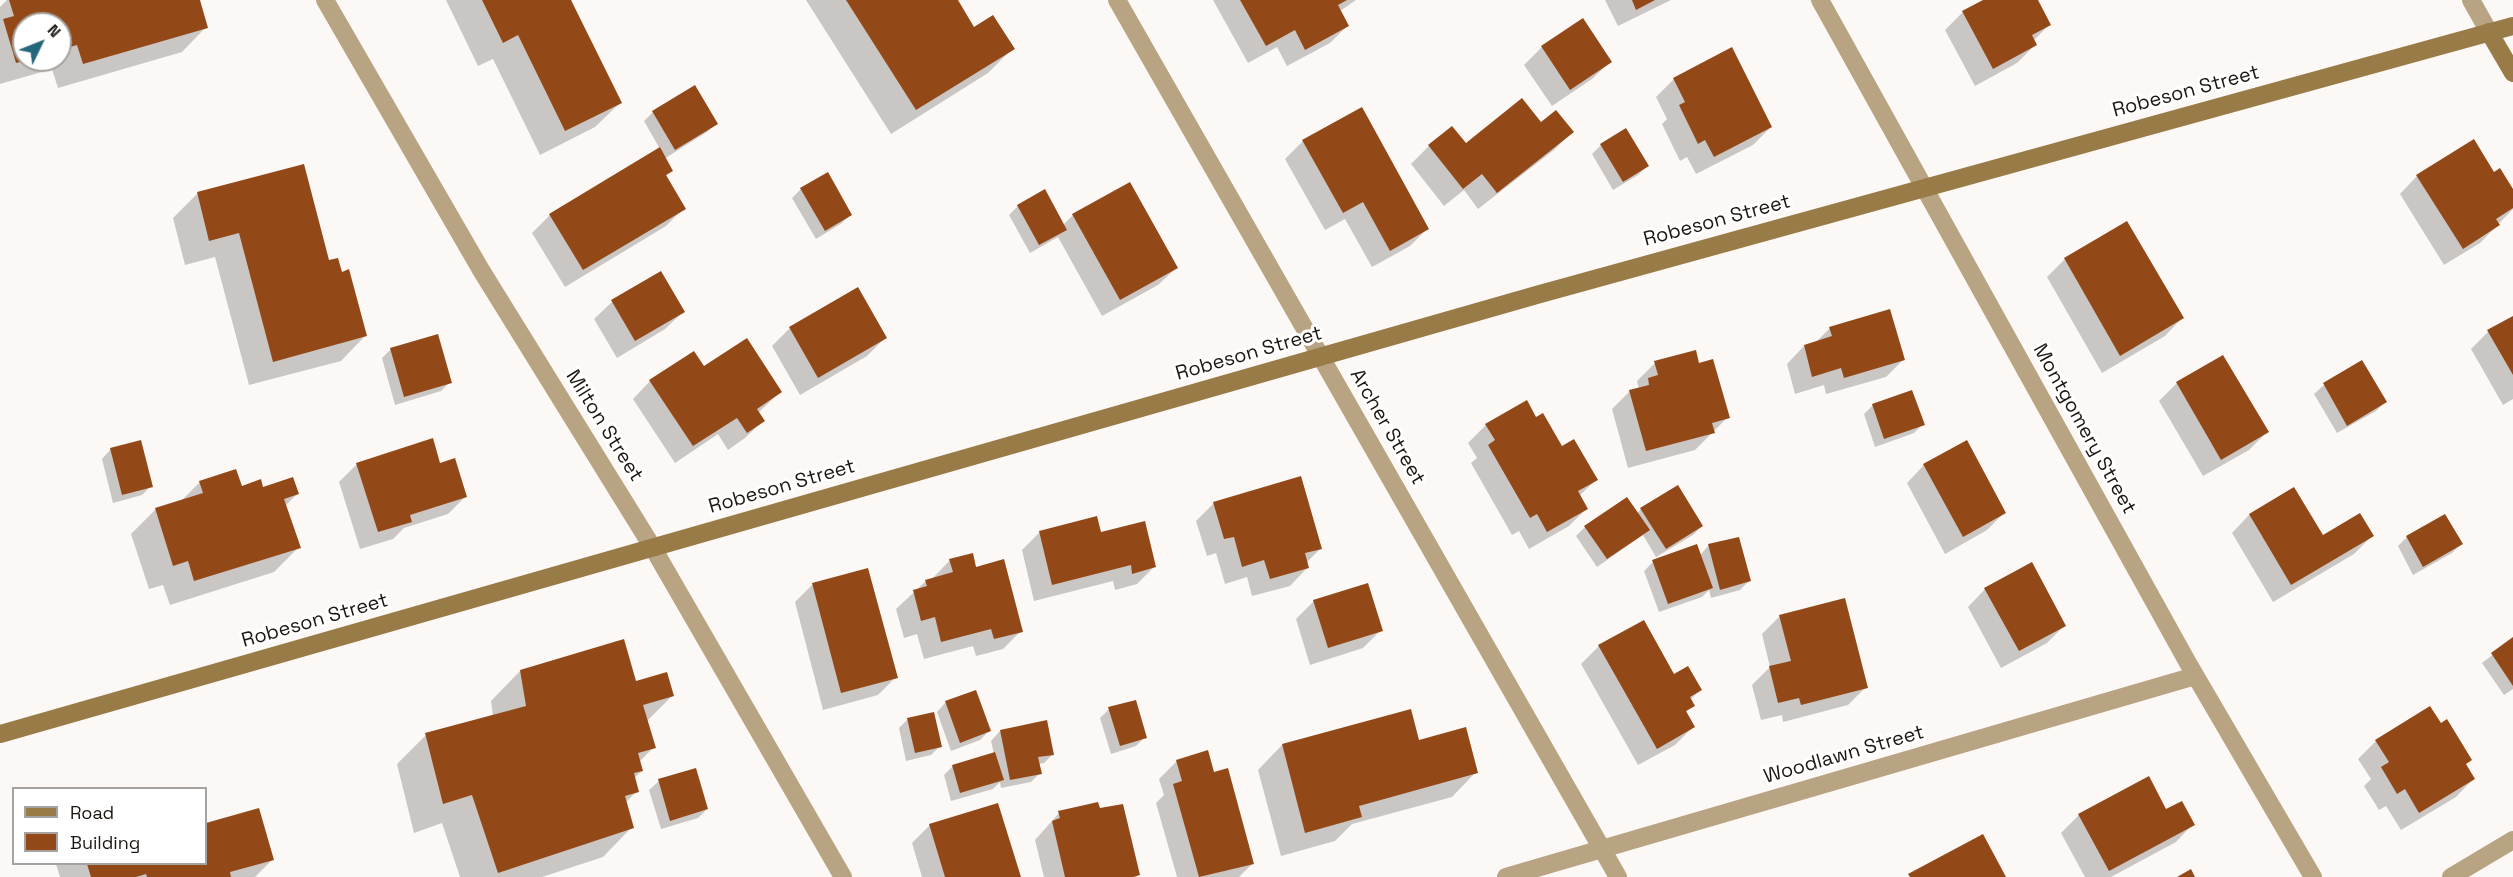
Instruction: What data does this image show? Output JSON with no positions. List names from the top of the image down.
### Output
{
  "streets": {
    "main road": ["Robeson Street"],
    "street": [
      "Milton Street",
      "Archer Street",
      "Montgomery Street",
      "Woodlawn Street"
    ]
  },
  "crossings": [
    ["Robeson Street", "Milton Street"],
    ["Robeson Street", "Archer Street"],
    ["Robeson Street", "Montgomery Street"],
    ["Archer Street", "Woodlawn Street"],
    ["Montgomery Street", "Woodlawn Street"]
  ],
  "legend": ["Road", "Building"],
  "north": "top right"
}
